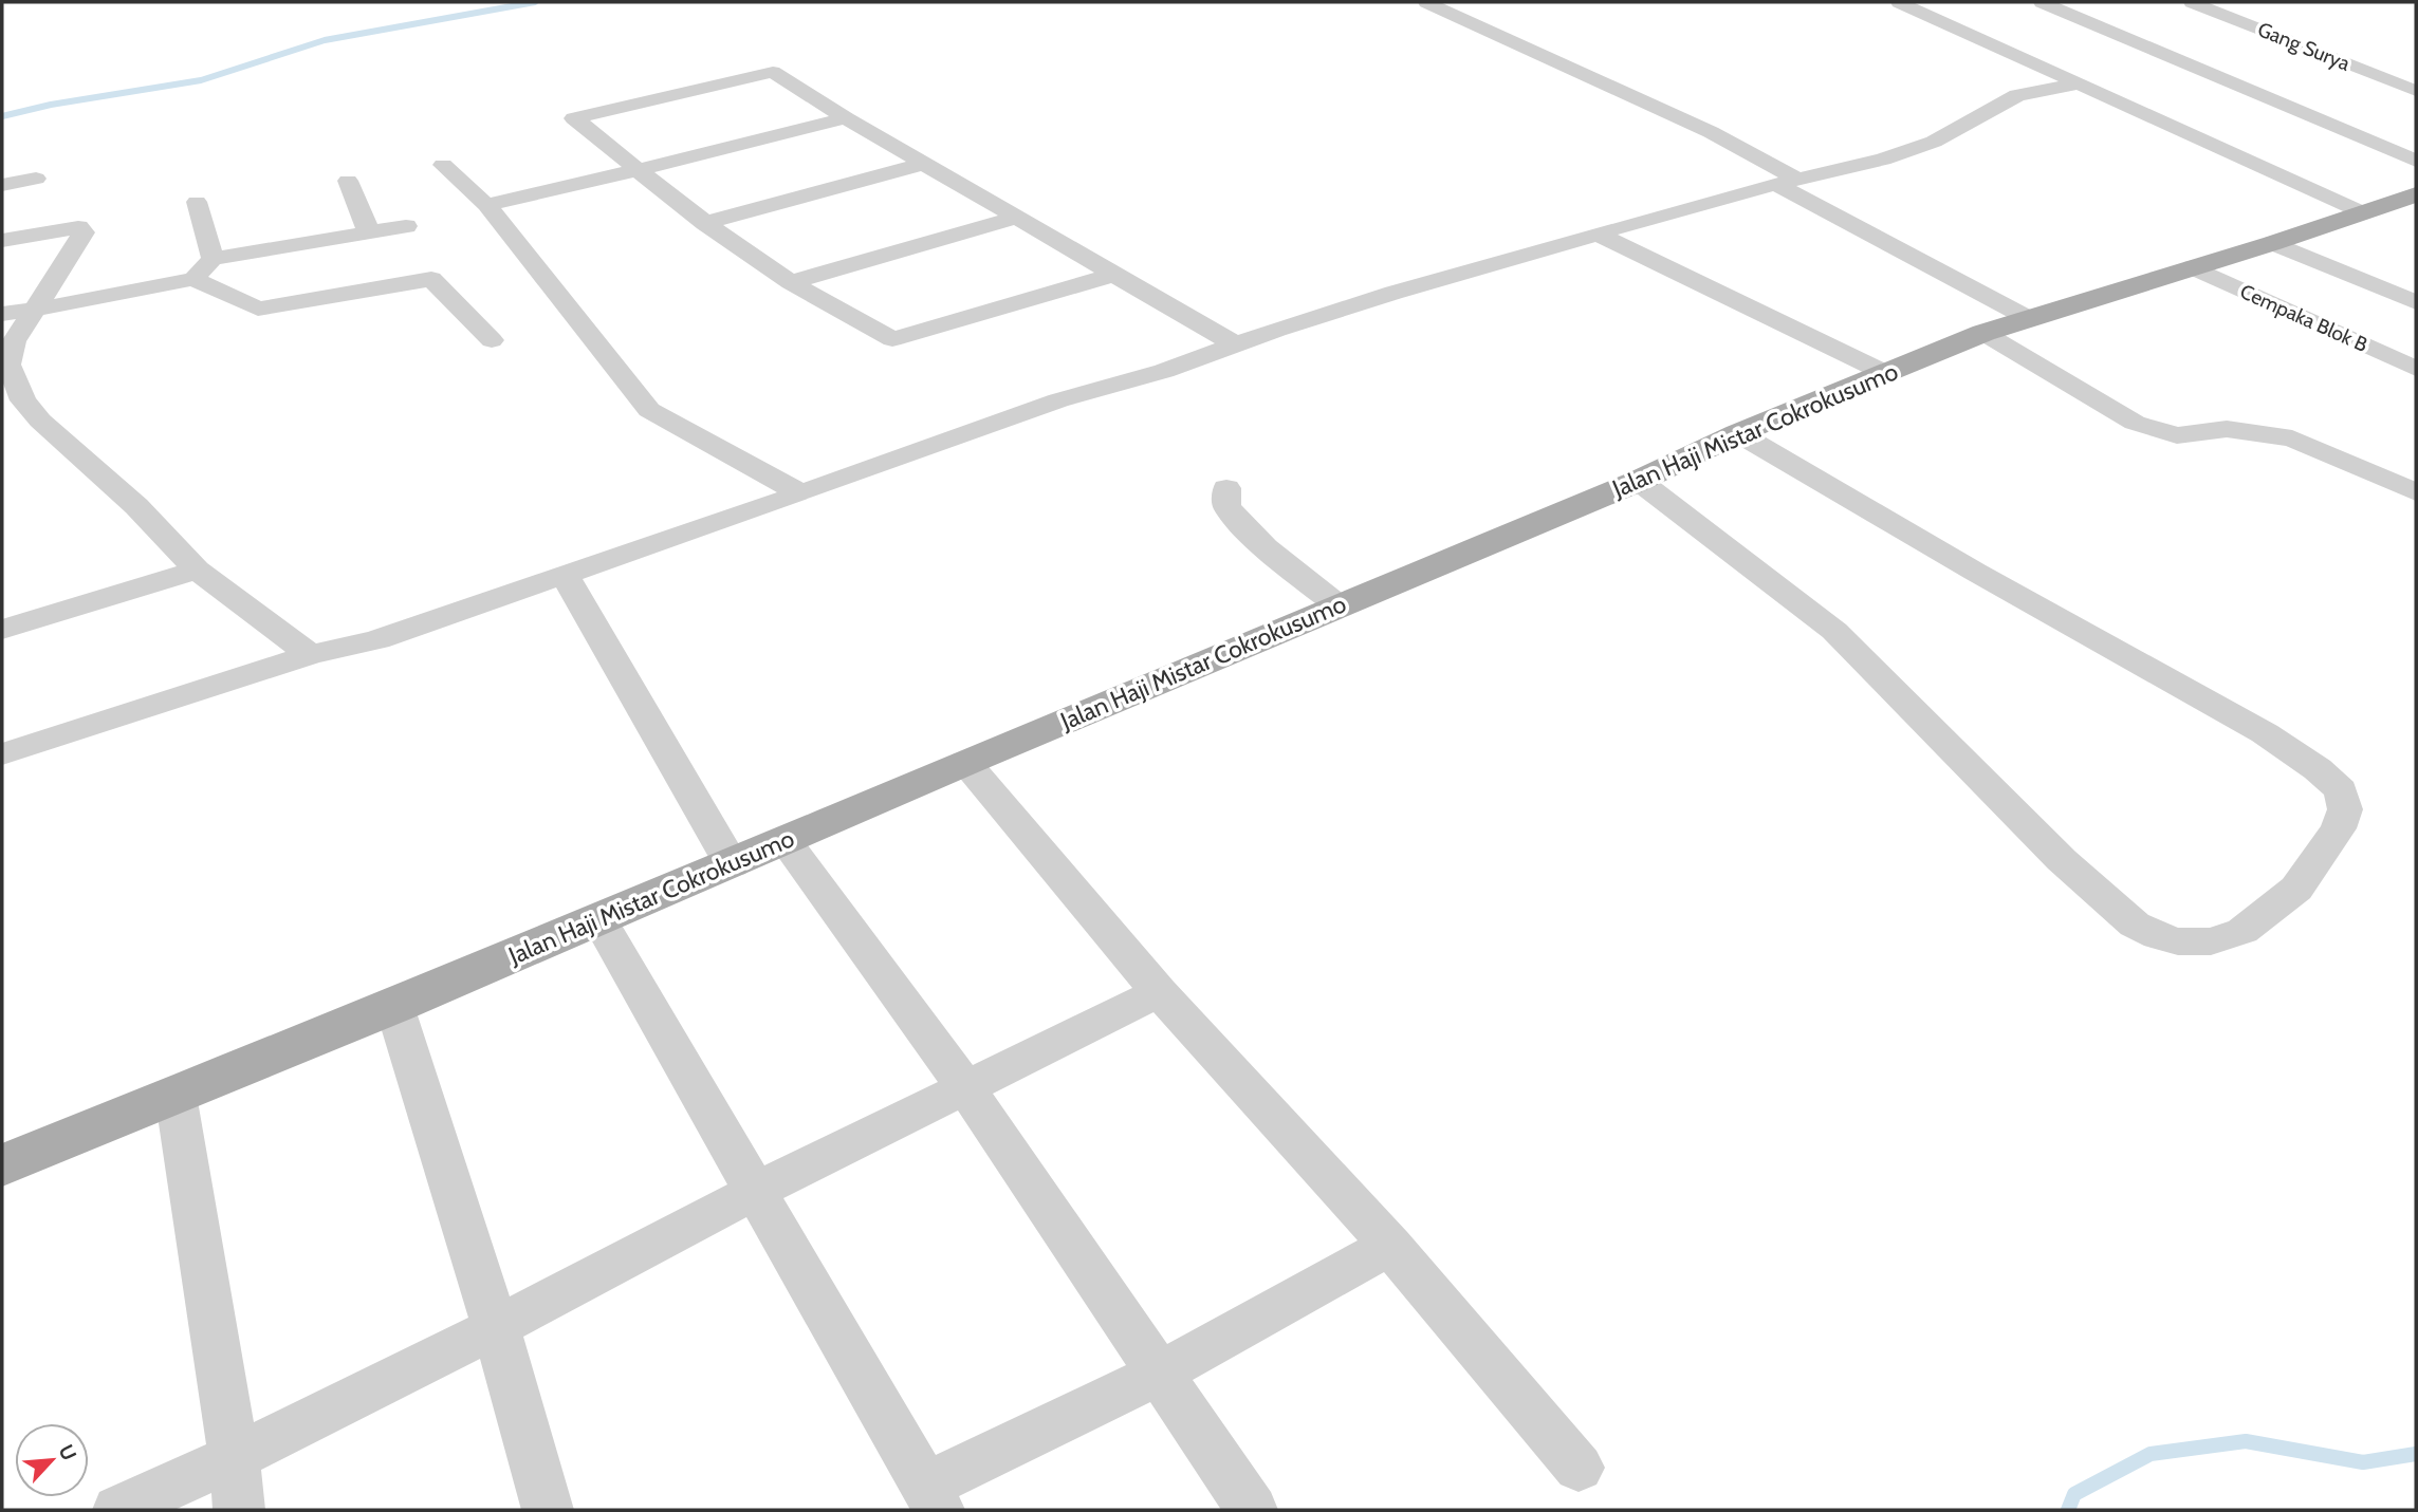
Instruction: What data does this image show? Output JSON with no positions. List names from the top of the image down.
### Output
{
  "streets": {
    "main road": ["Jalan Haji Mistar Cokrokusumo"],
    "street": ["Gang Surya", "Cempaka Blok B"]
  },
  "crossings": [
    ["Cempaka Blok B", "Jalan Haji Mistar Cokrokusumo"]
  ],
  "north": "top right"
}
